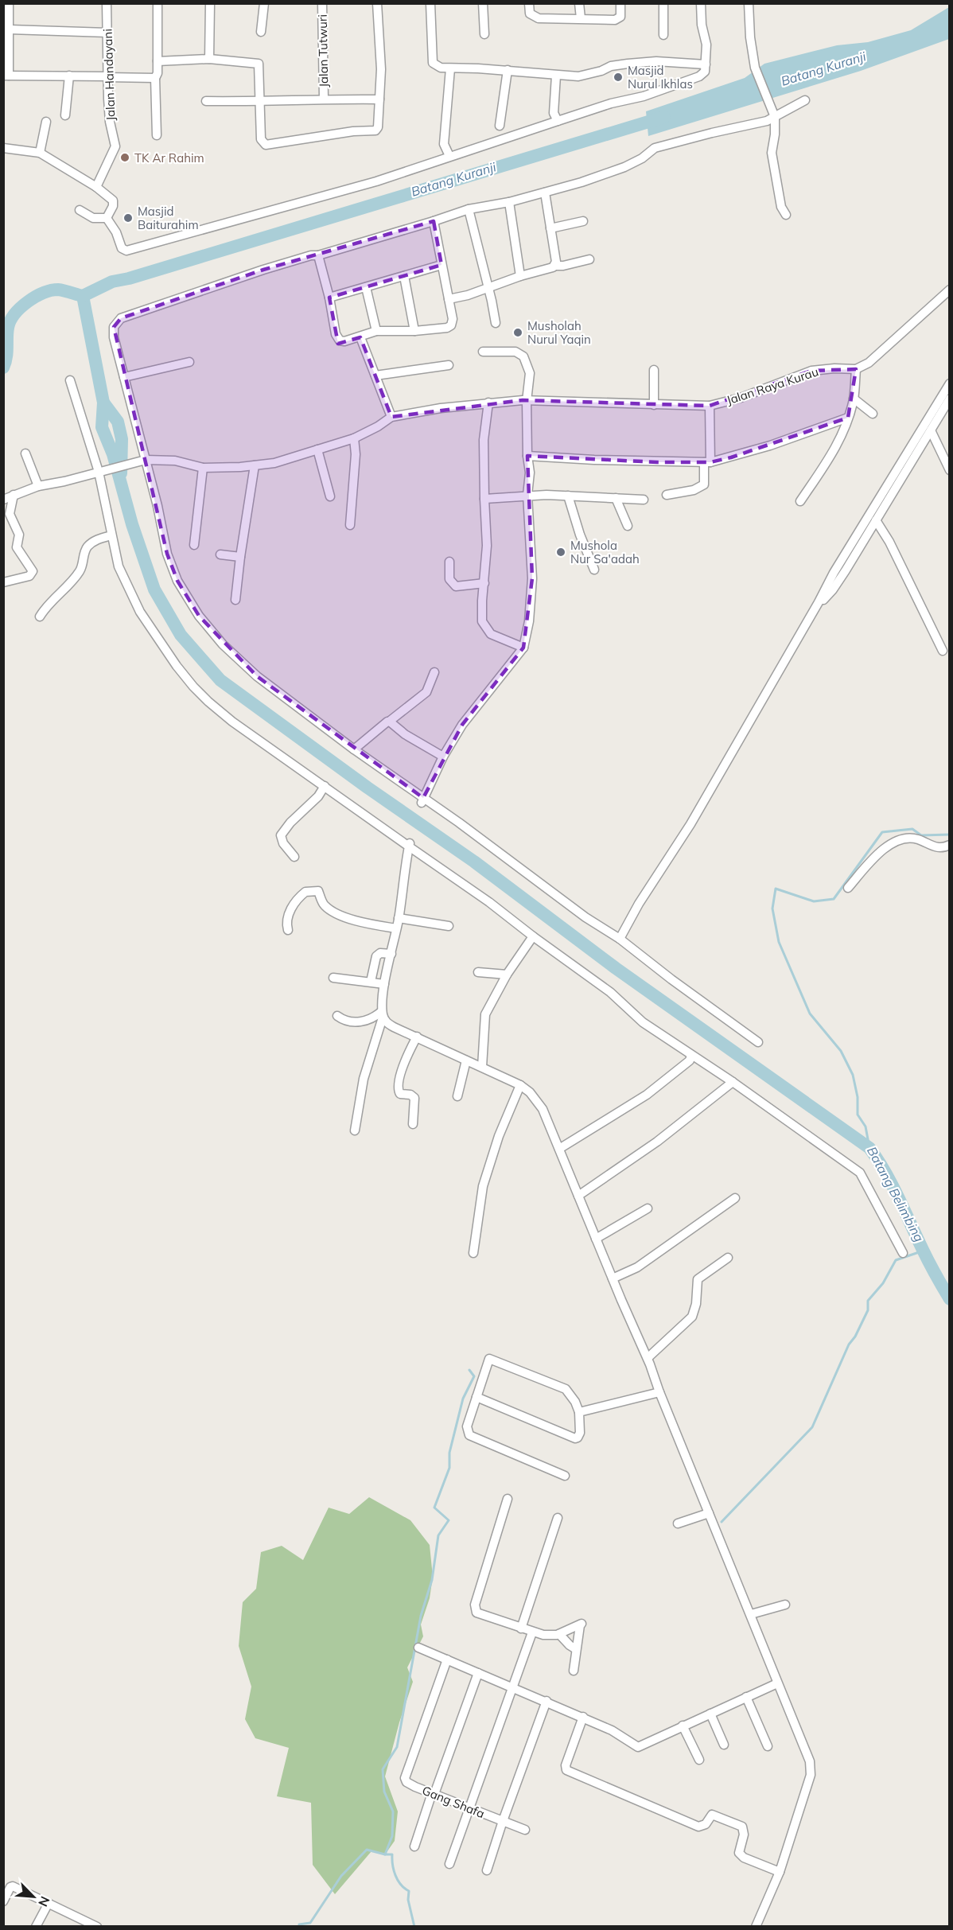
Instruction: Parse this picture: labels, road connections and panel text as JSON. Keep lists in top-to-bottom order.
{
  "streets": {
    "street": [
      "Jalan Tutwuri",
      "Jalan Handayani",
      "Jalan Raya Kurau",
      "Gang Shafa"
    ]
  },
  "water": ["Batang Kuranji", "Batang Belimbing"],
  "places": [
    "Masjid Nurul Ikhlas",
    "TK Ar Rahim",
    "Masjid Baiturahim",
    "Musholah Nurul Yaqin",
    "Mushola Nur Sa'adah"
  ],
  "north": "bottom right"
}
